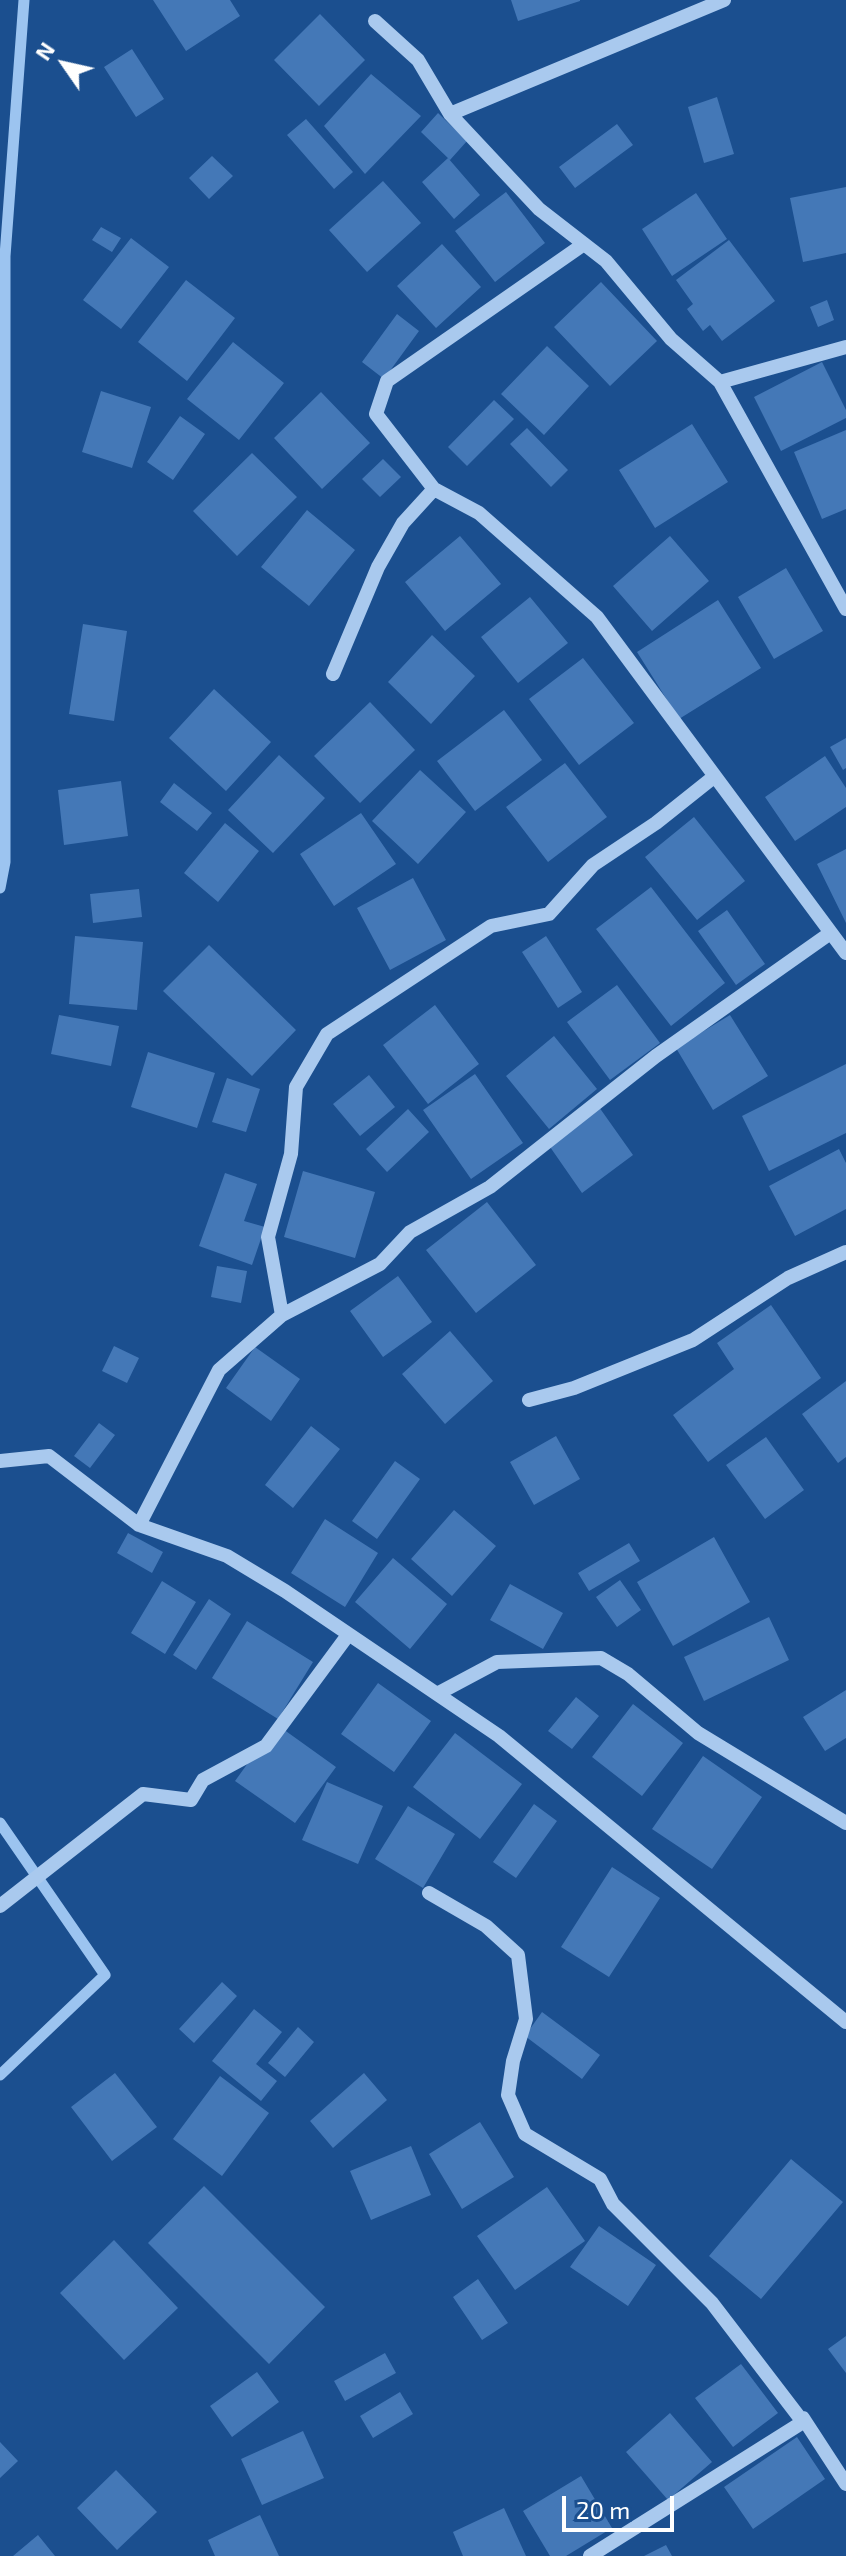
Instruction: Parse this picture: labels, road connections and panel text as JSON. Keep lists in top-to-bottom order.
{
  "scale_bar": "20 m",
  "north": "top left"
}
